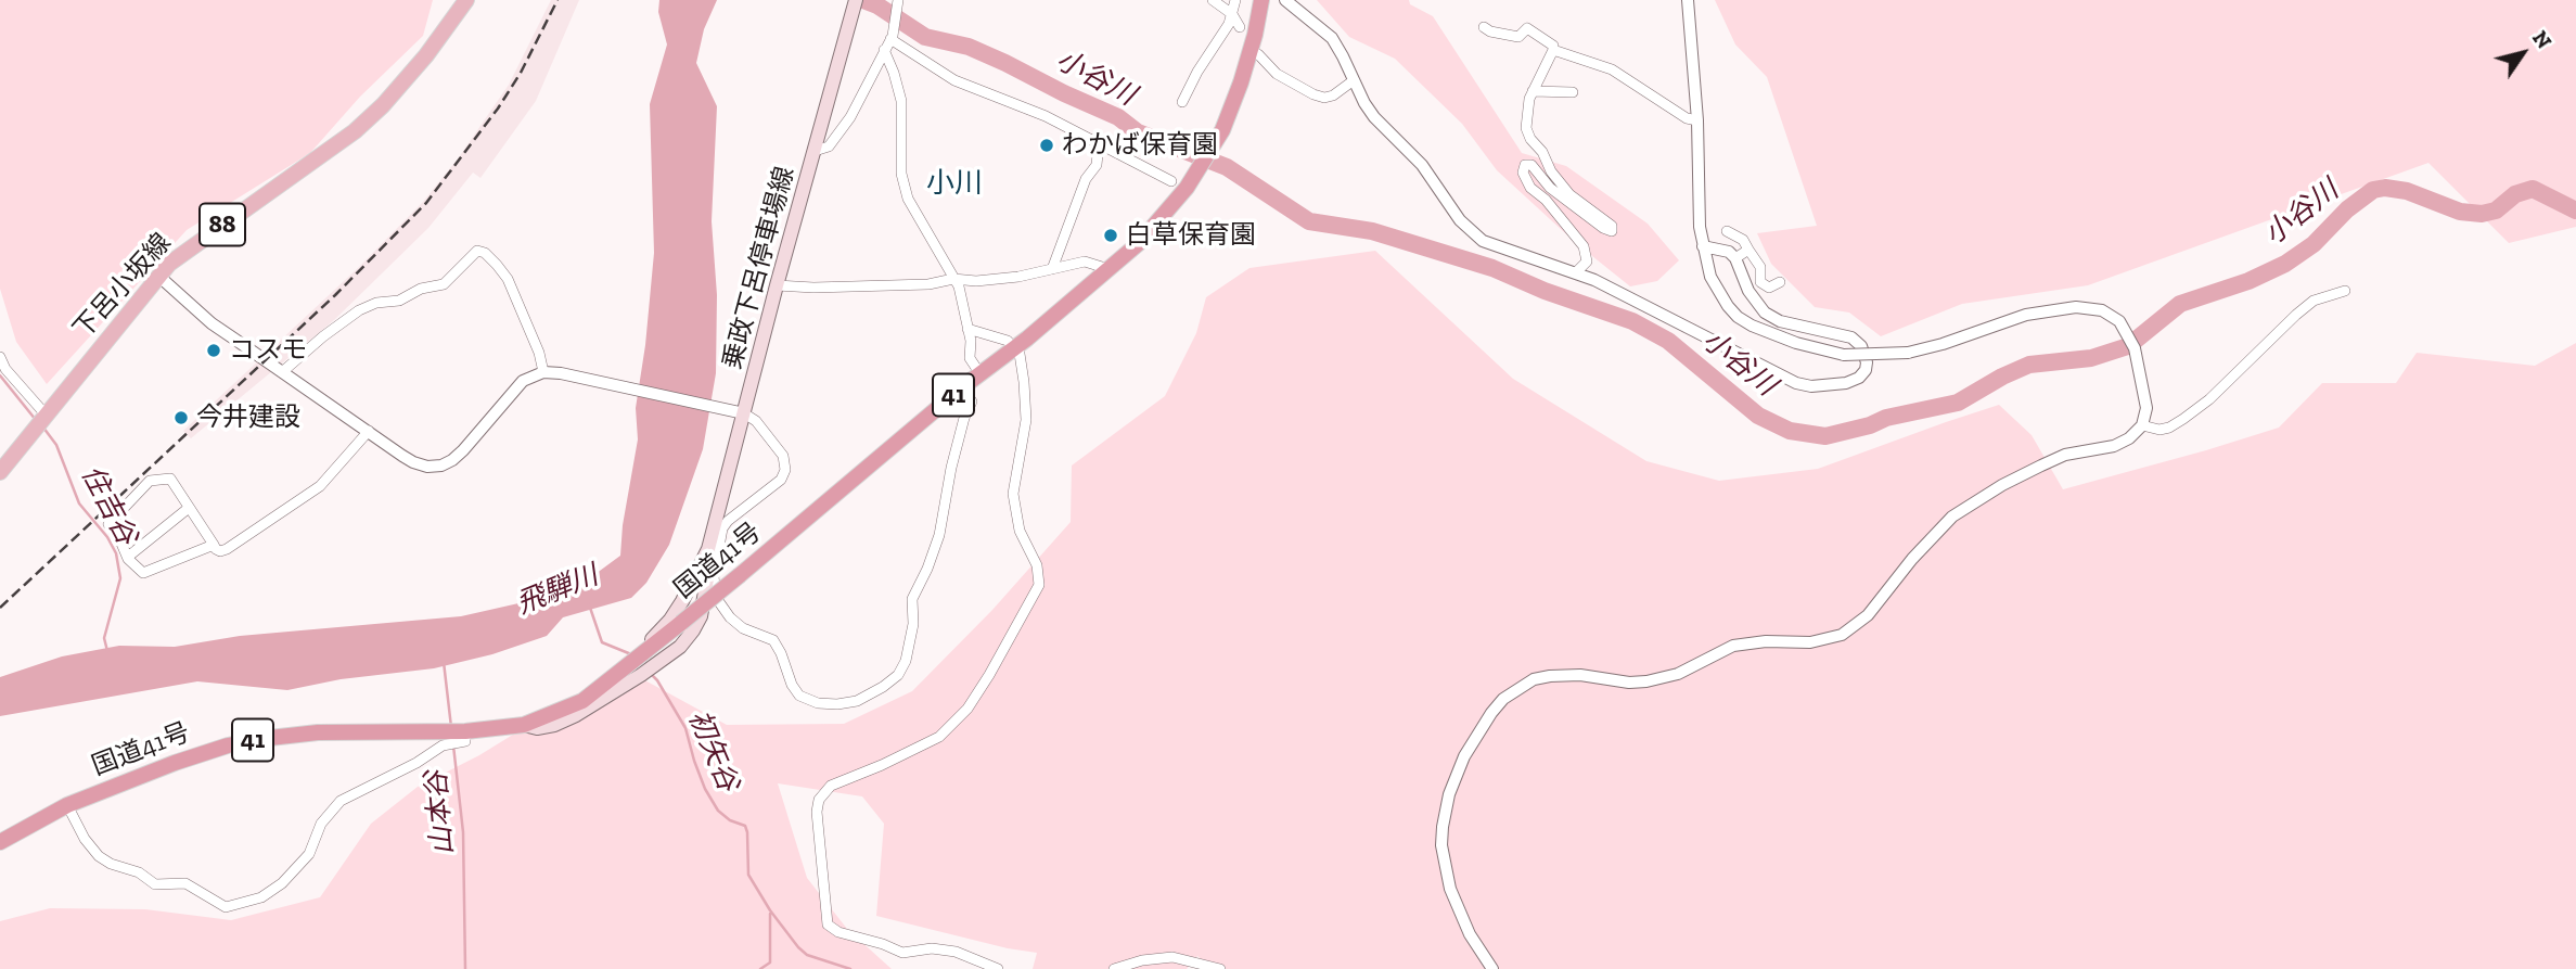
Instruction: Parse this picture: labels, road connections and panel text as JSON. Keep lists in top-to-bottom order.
{
  "streets": {
    "highway": ["41", "国道41号"],
    "main road": ["88", "乗政下呂停車場線", "下呂小坂線"]
  },
  "districts": ["小川"],
  "water": [
    "小谷川",
    "住吉谷",
    "飛騨川",
    "初矢谷",
    "山本谷"
  ],
  "places": [
    "わかば保育園",
    "白草保育園",
    "コスモ",
    "今井建設"
  ],
  "north": "top right"
}
